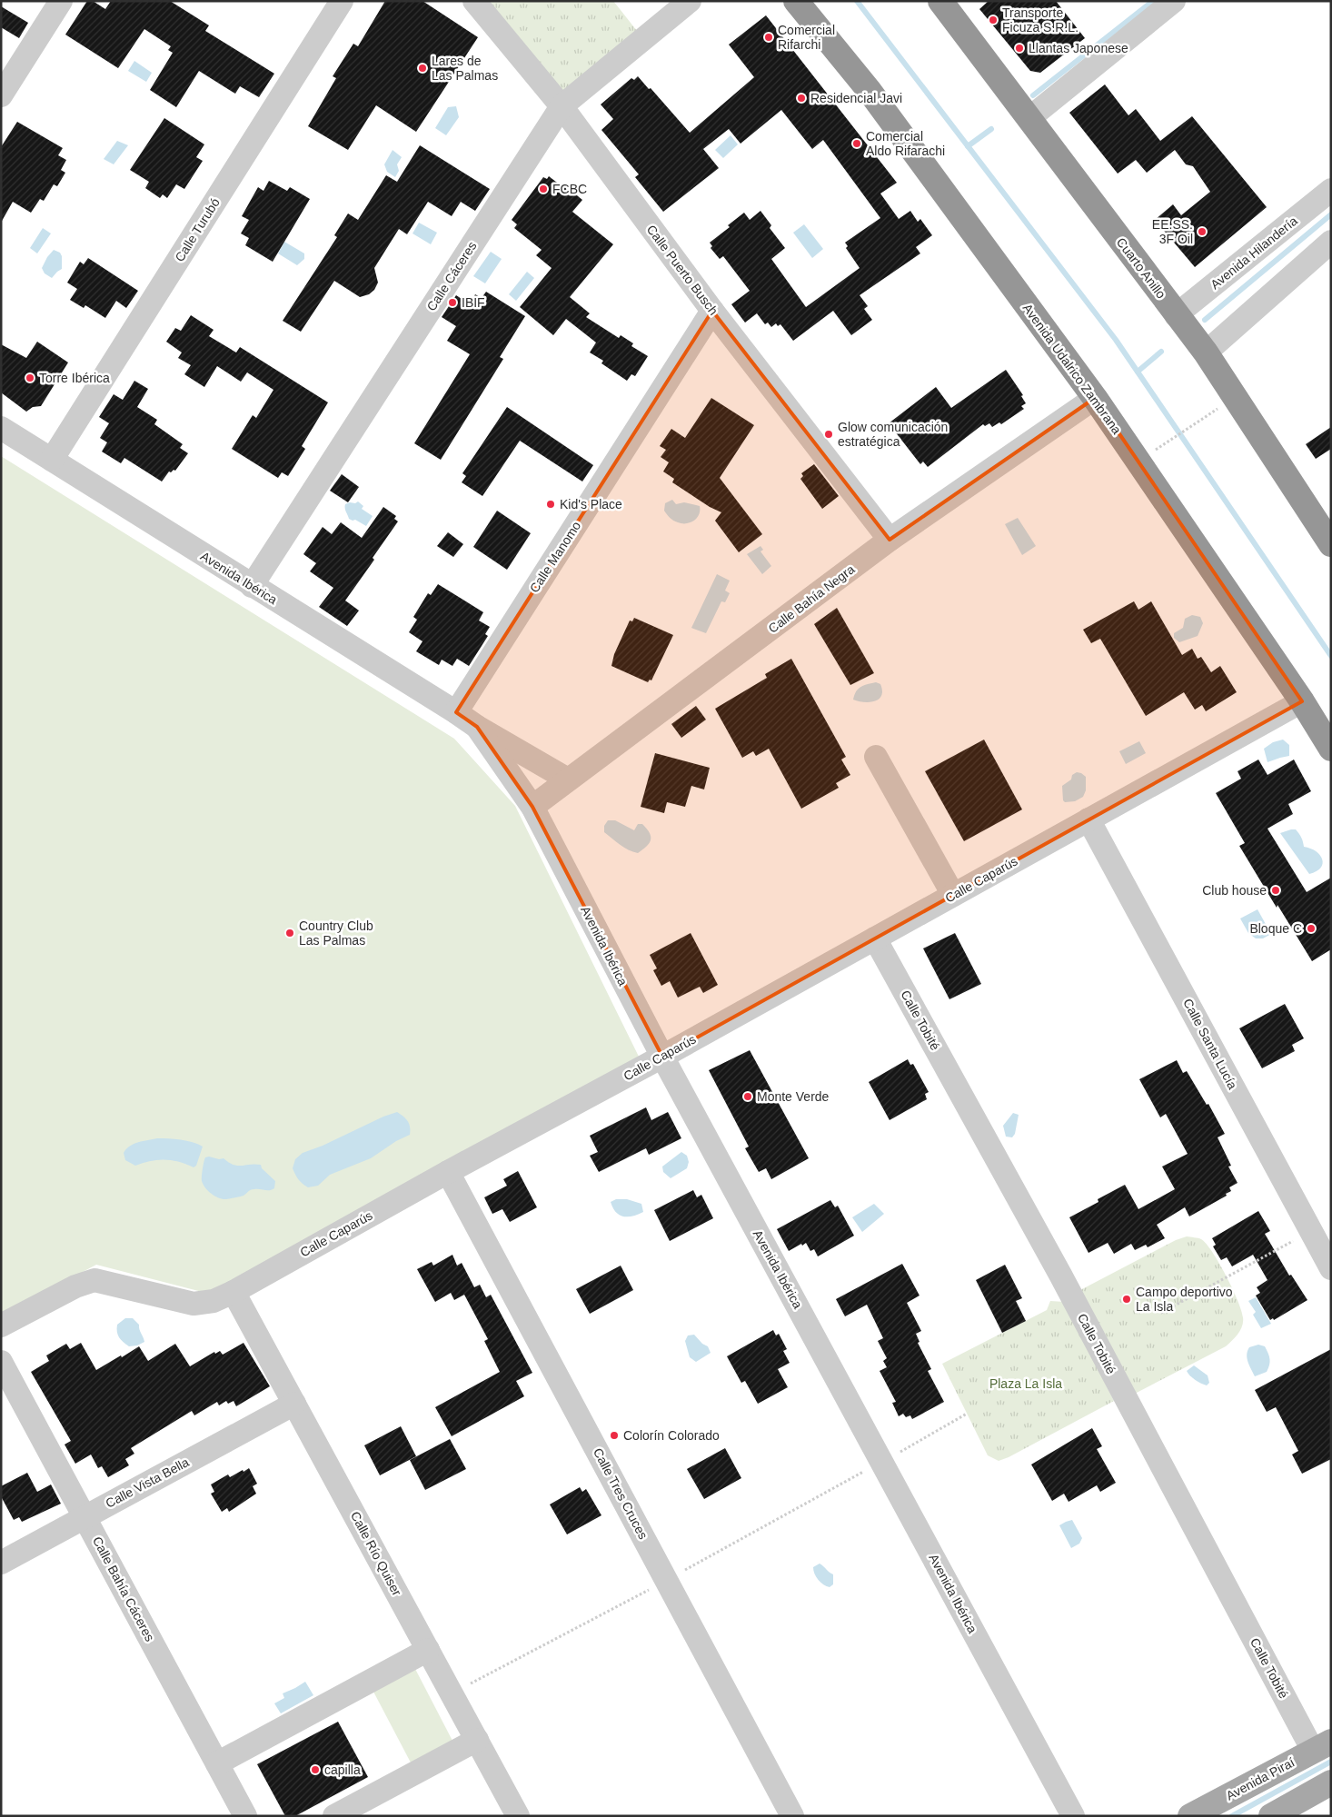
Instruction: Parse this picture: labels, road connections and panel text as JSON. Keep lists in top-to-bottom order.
{
  "streets": {
    "highway": ["Cuarto Anillo", "Avenida Udalrico Zambrana"],
    "main road": ["Avenida Piraí"],
    "street": [
      "Calle Turubó",
      "Avenida Hilandería",
      "Calle Puerto Busch",
      "Calle Cáceres",
      "Calle Manomo",
      "Avenida Ibérica",
      "Calle Bahía Negra",
      "Calle Caparús",
      "Calle Tobité",
      "Calle Santa Lucía",
      "Calle Vista Bella",
      "Calle Tres Cruces",
      "Calle Río Quiser",
      "Calle Bahía Cáceres"
    ]
  },
  "crossings": [
    ["Calle Turubó", "Avenida Ibérica"],
    ["Avenida Hilandería", "Cuarto Anillo"],
    ["Calle Puerto Busch", "Calle Cáceres"],
    ["Calle Puerto Busch", "Calle Manomo"],
    ["Calle Puerto Busch", "Calle Bahía Negra"],
    ["Calle Cáceres", "Avenida Ibérica"],
    ["Avenida Udalrico Zambrana", "Calle Bahía Negra"],
    ["Avenida Udalrico Zambrana", "Calle Caparús"],
    ["Calle Manomo", "Avenida Ibérica"],
    ["Avenida Ibérica", "Calle Bahía Negra"],
    ["Avenida Ibérica", "Calle Caparús"],
    ["Calle Caparús", "Calle Tobité"],
    ["Calle Caparús", "Calle Santa Lucía"],
    ["Calle Caparús", "Calle Tres Cruces"],
    ["Calle Caparús", "Calle Río Quiser"],
    ["Calle Tobité", "Avenida Piraí"],
    ["Calle Vista Bella", "Calle Río Quiser"],
    ["Calle Vista Bella", "Calle Bahía Cáceres"]
  ],
  "parks": ["Plaza La Isla"],
  "places": [
    "Transporte Ficuza S.R.L.",
    "Comercial Rifarchi",
    "Llantas Japonese",
    "Lares de Las Palmas",
    "Residencial Javi",
    "Comercial Aldo Rifarachi",
    "FCBC",
    "EE.SS. 3F Oil",
    "IBIF",
    "Torre Ibérica",
    "Glow comunicación estratégica",
    "Kid's Place",
    "Club house",
    "Bloque C",
    "Country Club Las Palmas",
    "Monte Verde",
    "Campo deportivo La Isla",
    "Colorín Colorado",
    "capilla"
  ]
}
